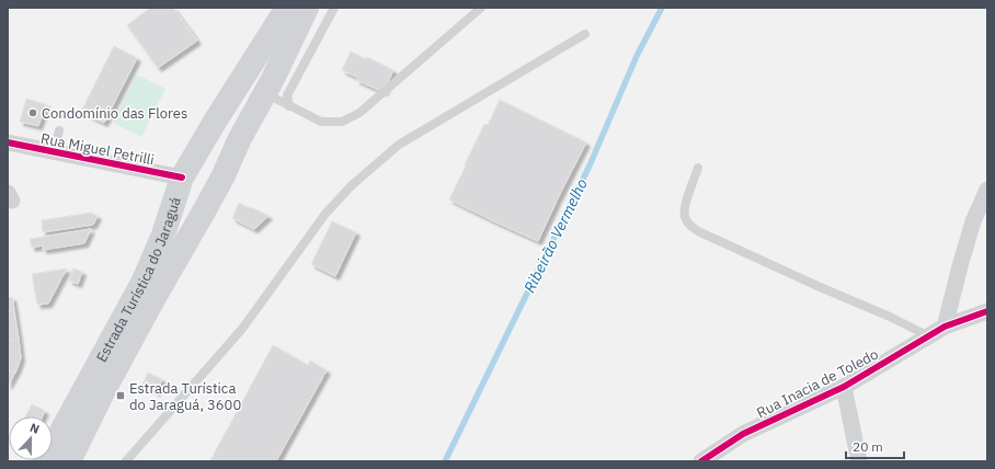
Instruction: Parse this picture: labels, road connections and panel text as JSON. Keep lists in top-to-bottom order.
{
  "streets": {
    "main road": ["Estrada Turística do Jaraguá"],
    "street": ["Rua Miguel Petrilli", "Rua Inacia de Toledo"]
  },
  "crossings": [
    ["Rua Miguel Petrilli", "Estrada Turística do Jaraguá"]
  ],
  "water": ["Ribeirão Vermelho"],
  "places": {
    "other": ["Condomínio das Flores"],
    "transit": ["Estrada Turística do Jaraguá, 3600"]
  },
  "scale_bar": "20 m",
  "north": "top"
}
